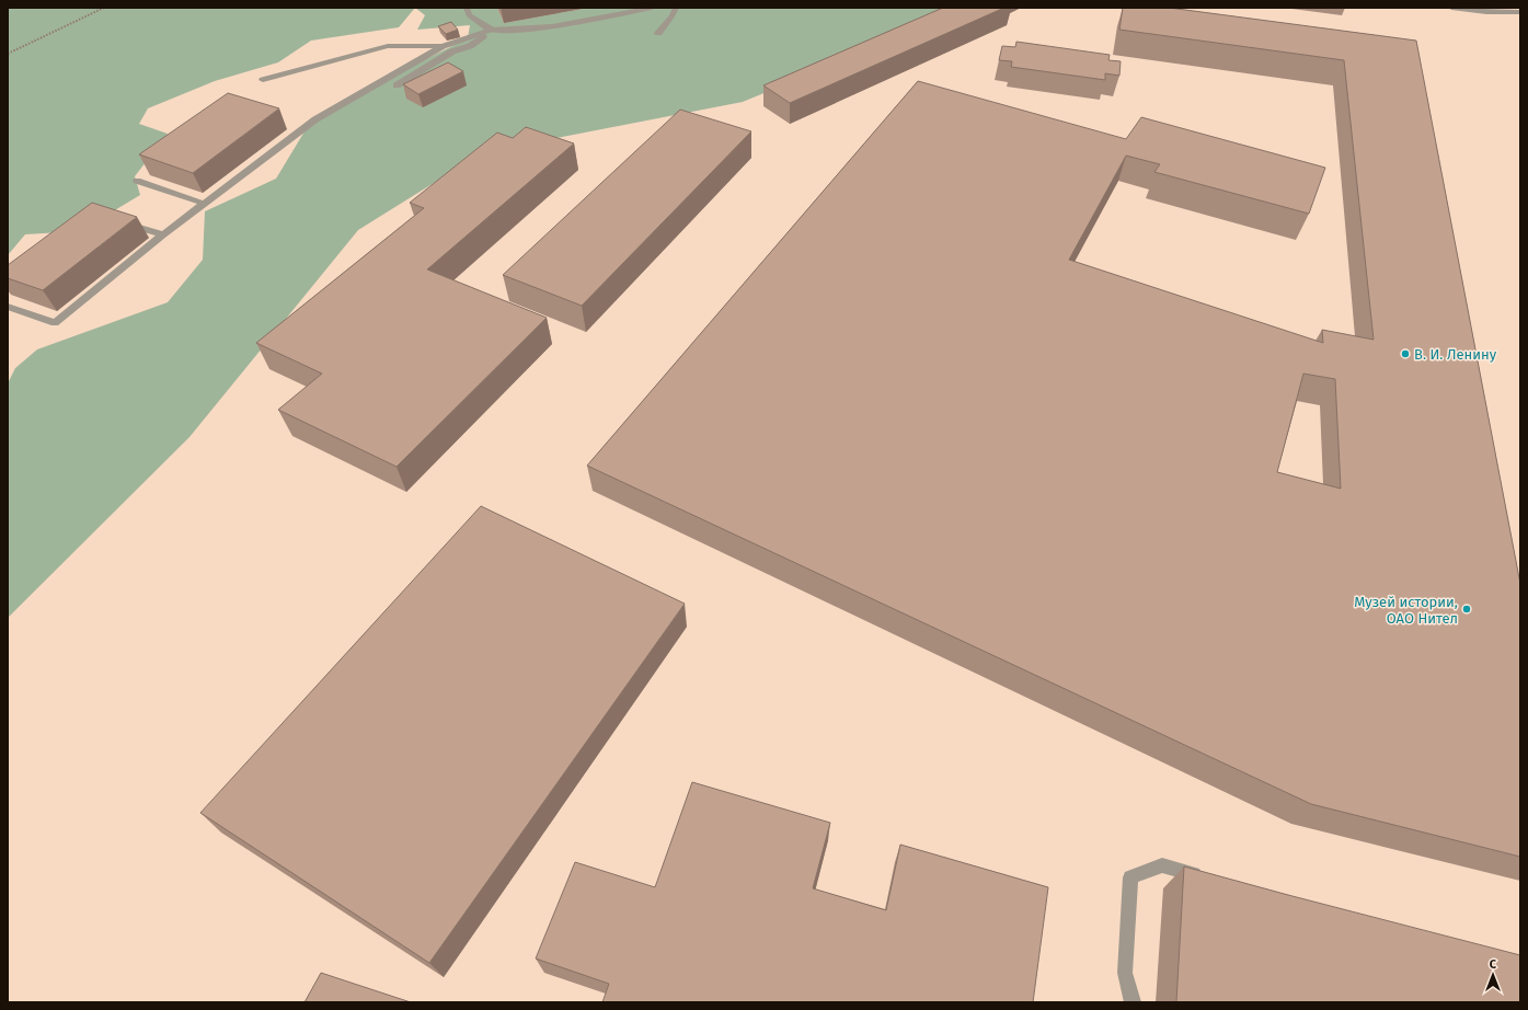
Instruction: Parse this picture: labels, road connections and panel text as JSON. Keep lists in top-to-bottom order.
{
  "places": ["В. И. Ленину", "Музей истории, ОАО Нител"],
  "north": "top"
}
